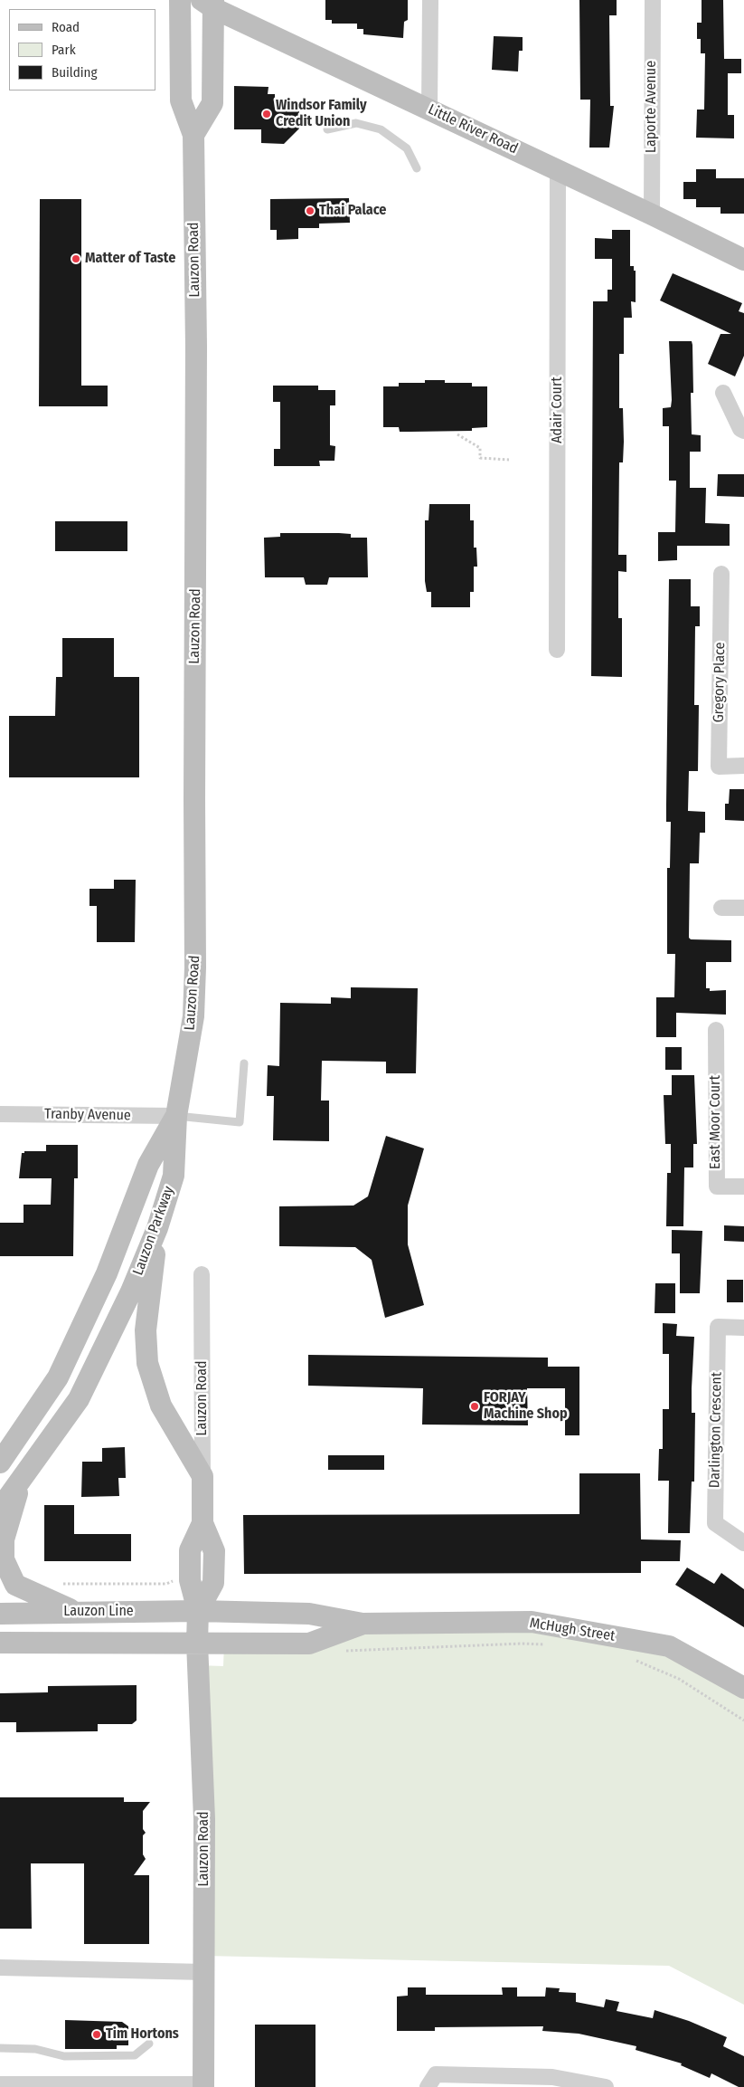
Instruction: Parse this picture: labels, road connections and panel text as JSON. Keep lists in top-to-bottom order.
{
  "streets": {
    "main road": [
      "Little River Road",
      "Lauzon Road",
      "Lauzon Parkway",
      "Lauzon Line",
      "McHugh Street"
    ],
    "street": [
      "Laporte Avenue",
      "Adair Court",
      "Gregory Place",
      "Tranby Avenue",
      "East Moor Court",
      "Darlington Crescent"
    ]
  },
  "crossings": [
    ["Laporte Avenue", "Little River Road"],
    ["Little River Road", "Adair Court"],
    ["Lauzon Road", "Tranby Avenue"],
    ["Lauzon Road", "Lauzon Parkway"],
    ["Lauzon Road", "Lauzon Line"],
    ["Lauzon Road", "McHugh Street"],
    ["Tranby Avenue", "Lauzon Parkway"],
    ["Lauzon Line", "McHugh Street"]
  ],
  "places": [
    "Windsor Family Credit Union",
    "Thai Palace",
    "Matter of Taste",
    "FORJAY Machine Shop",
    "Tim Hortons"
  ],
  "legend": ["Road", "Park", "Building"]
}
